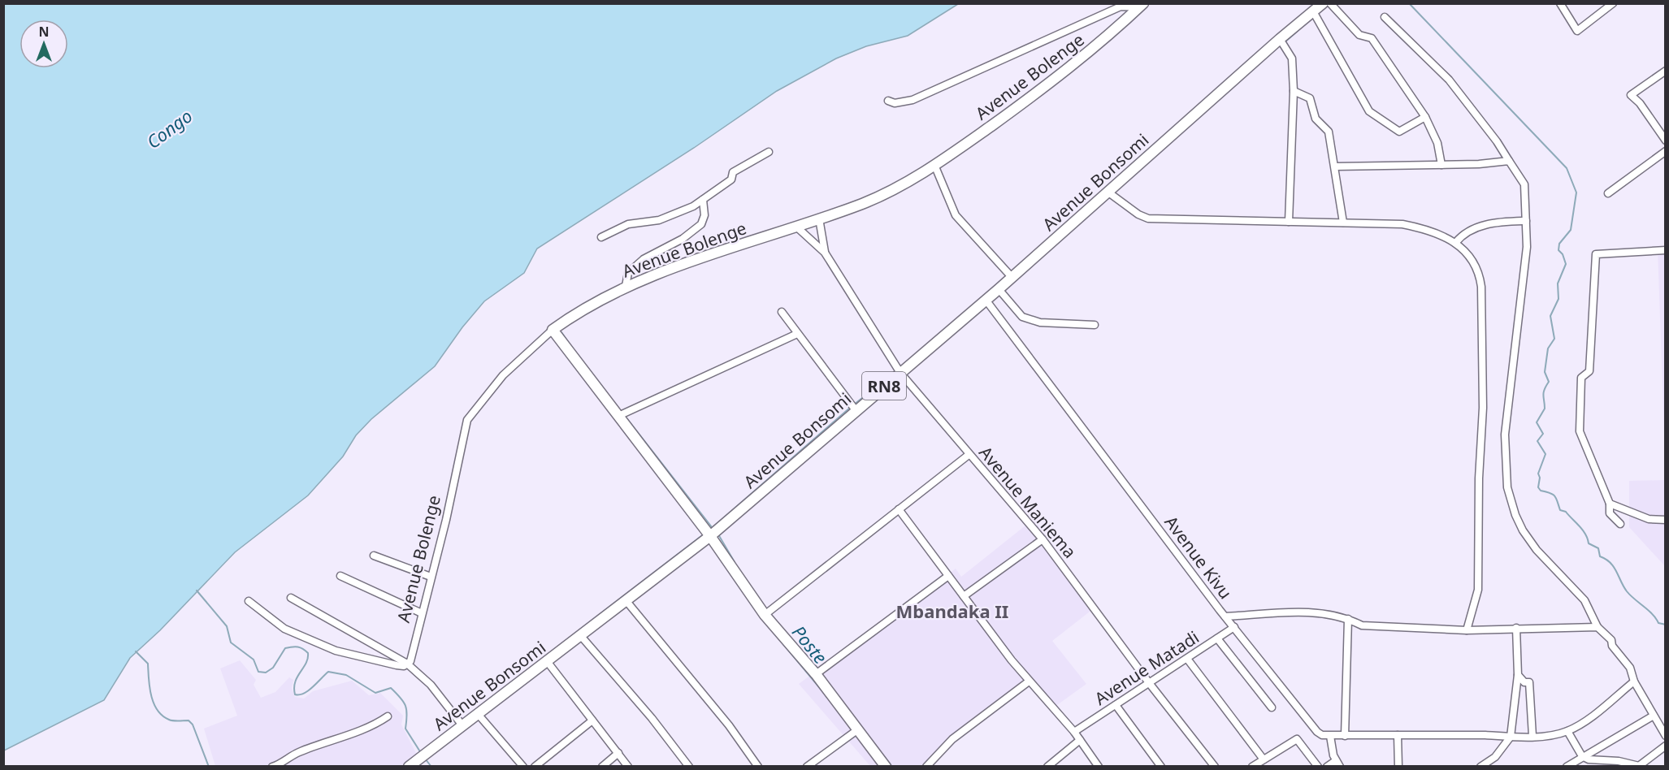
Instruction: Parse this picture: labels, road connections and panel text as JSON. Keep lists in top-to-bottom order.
{
  "streets": {
    "street": [
      "Avenue Bolenge",
      "Avenue Bonsomi",
      "RN8",
      "Avenue Maniema",
      "Avenue Kivu",
      "Avenue Matadi"
    ]
  },
  "crossings": [
    ["Avenue Bonsomi", "Avenue Maniema"],
    ["Avenue Bonsomi", "Avenue Kivu"],
    ["Avenue Maniema", "Avenue Matadi"]
  ],
  "districts": ["Mbandaka II"],
  "water": ["Congo", "Poste"],
  "north": "top"
}
